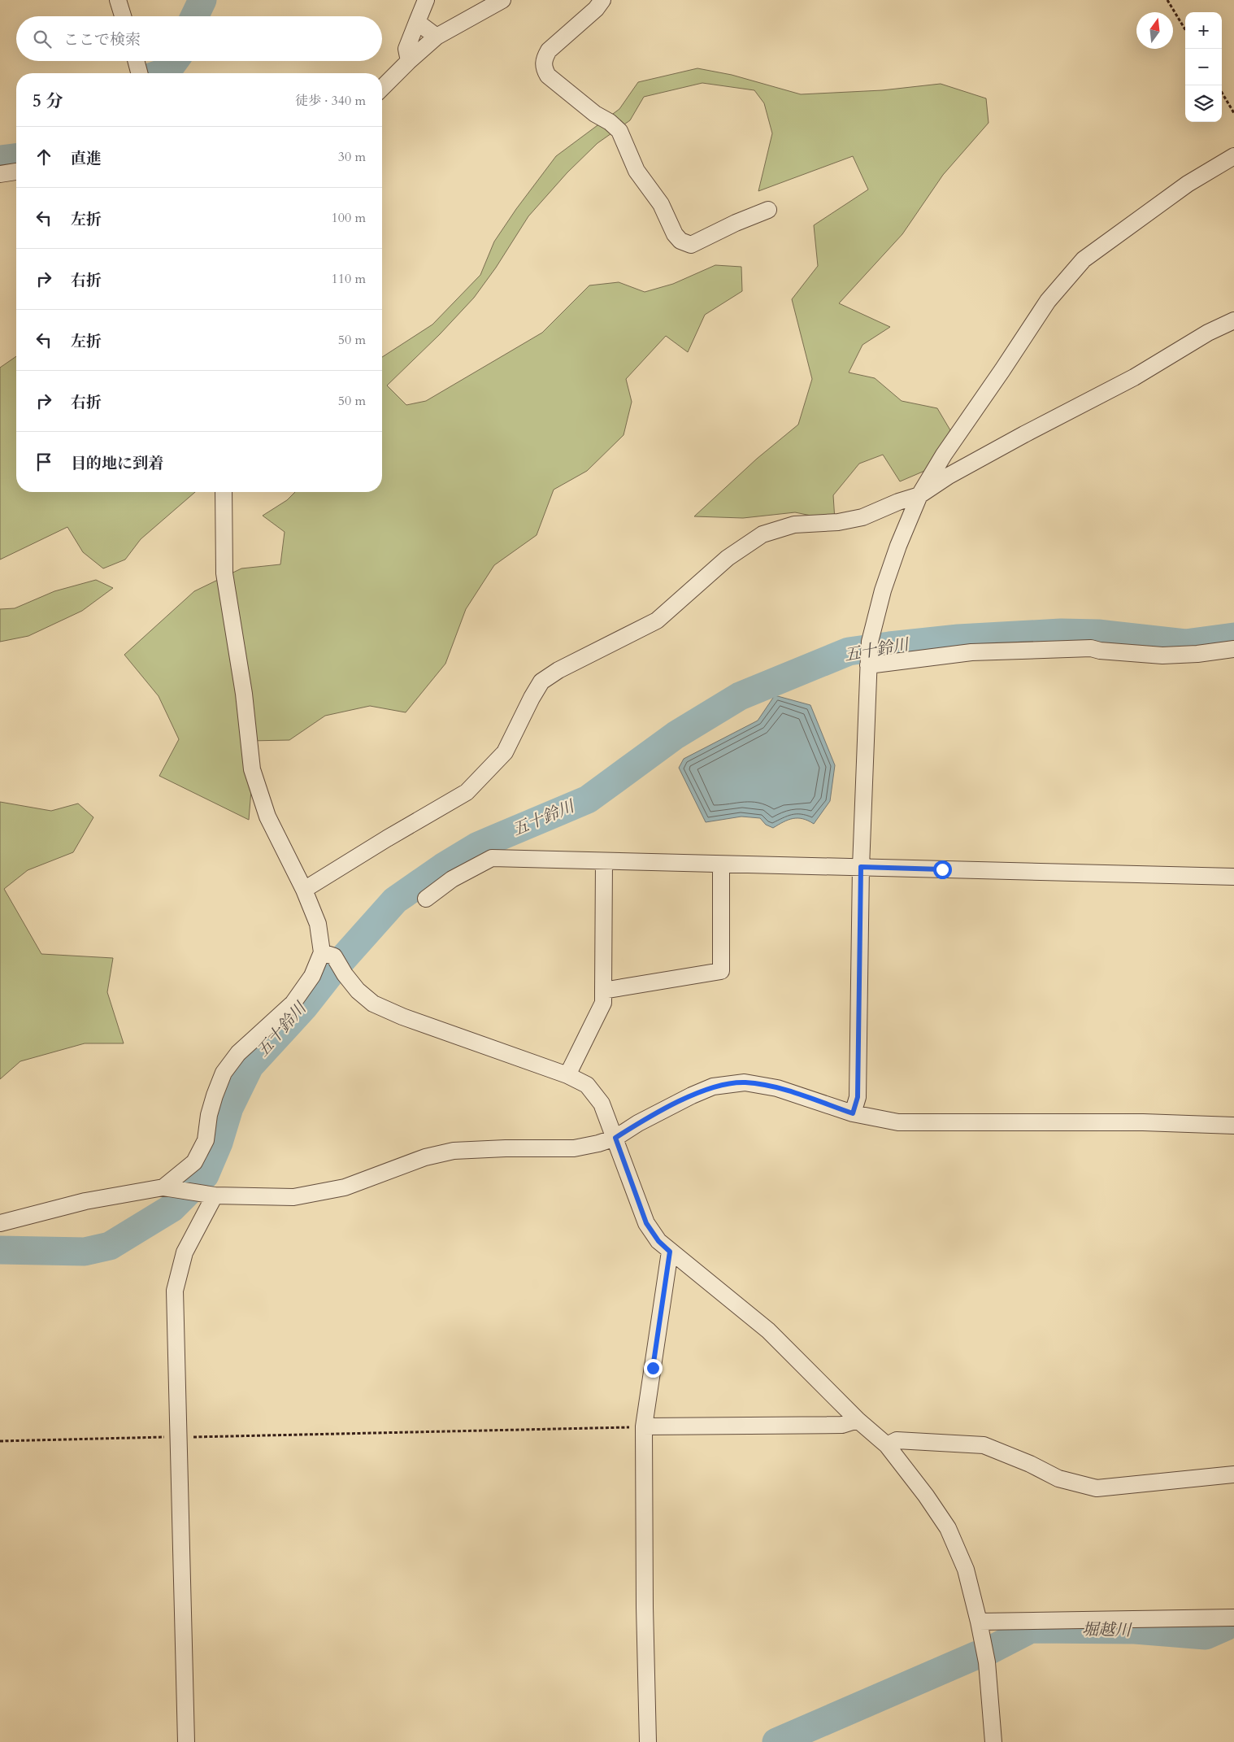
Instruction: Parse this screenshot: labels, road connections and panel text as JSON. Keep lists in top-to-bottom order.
{
  "water": ["五十鈴川", "堀越川"],
  "north": "top",
  "page": {
    "map_buttons": ["+", "−"],
    "search": "ここで検索",
    "heading": ["5 分", "徒歩 · 340 m"],
    "list": [
      ["直進", "30 m"],
      ["左折", "100 m"],
      ["右折", "110 m"],
      ["左折", "50 m"],
      ["右折", "50 m"],
      "目的地に到着"
    ]
  }
}
